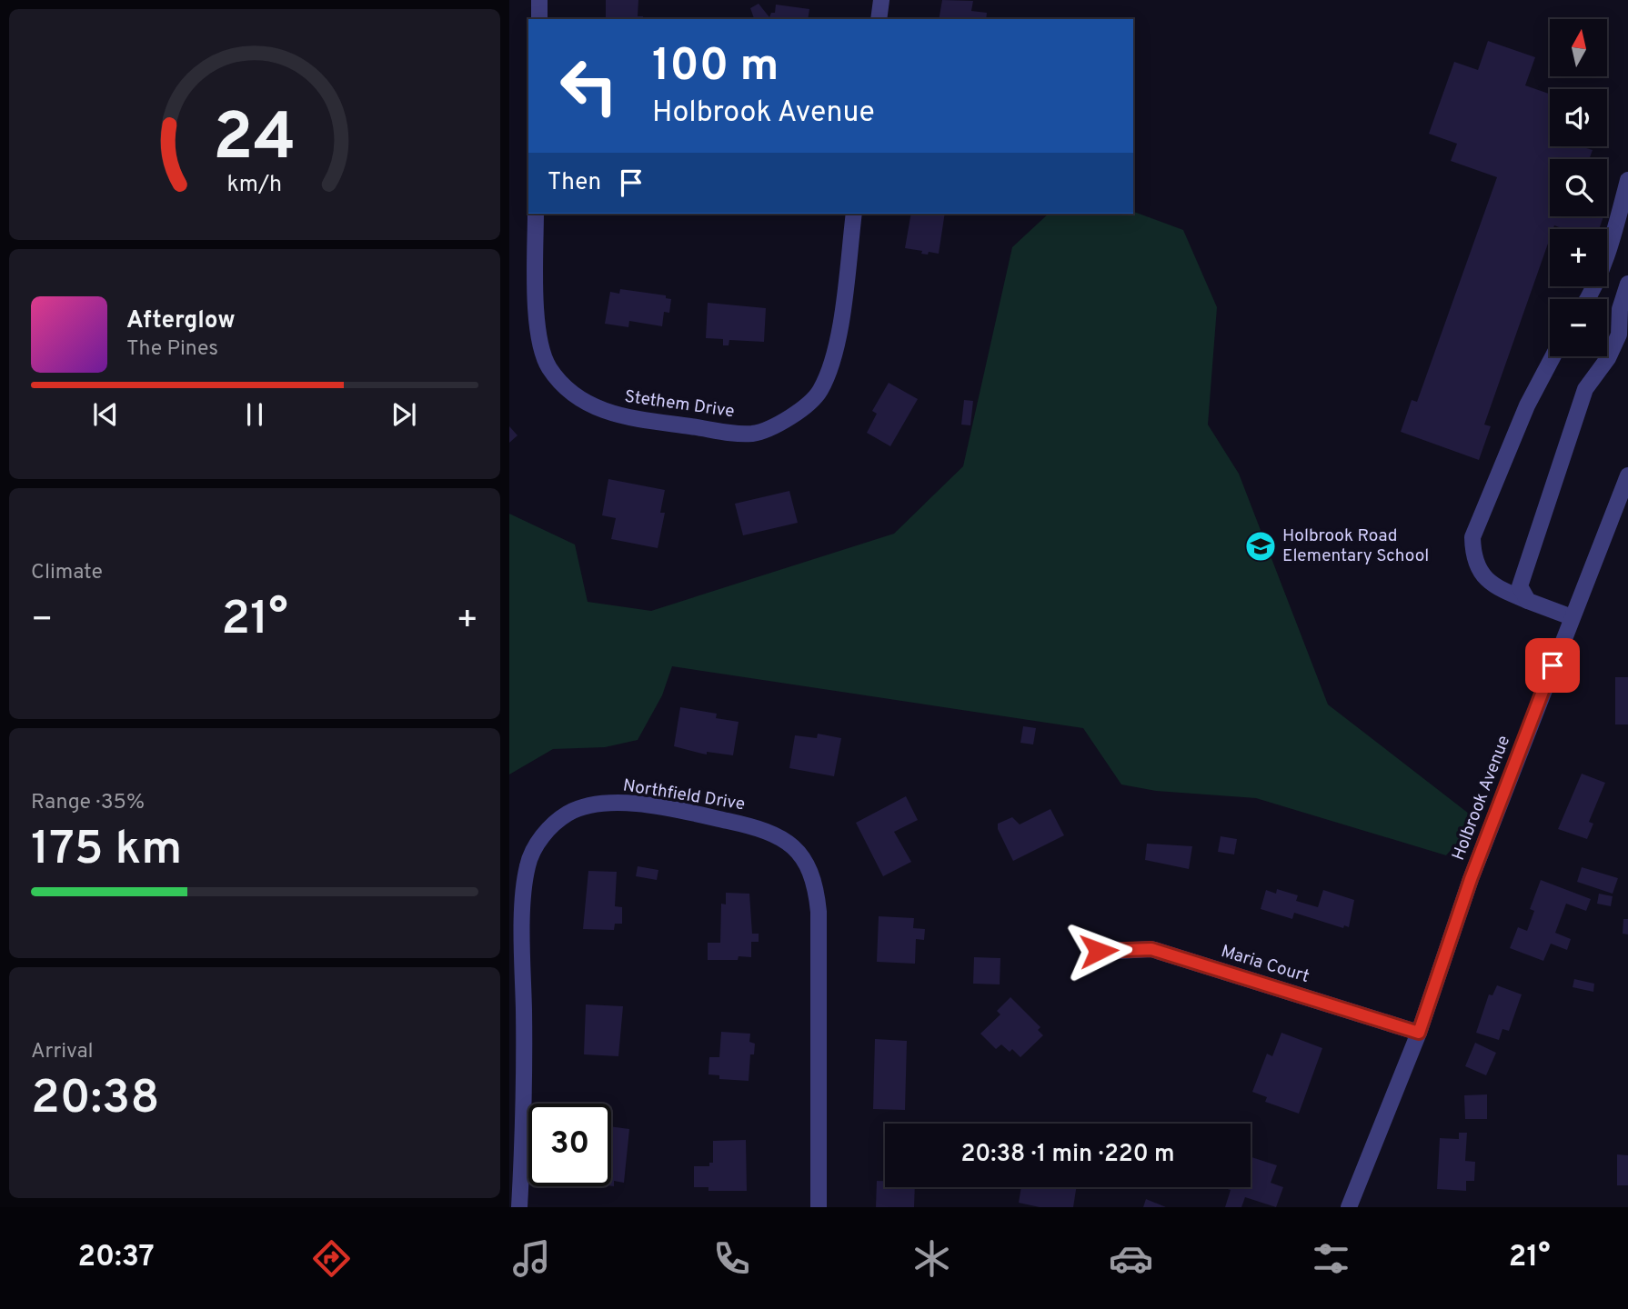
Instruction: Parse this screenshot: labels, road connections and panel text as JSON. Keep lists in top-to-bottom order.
{
  "streets": {
    "street": [
      "Stethem Drive",
      "Northfield Drive",
      "Holbrook Avenue",
      "Maria Court"
    ]
  },
  "crossings": [
    ["Holbrook Avenue", "Maria Court"]
  ],
  "places": {
    "school or university": ["Holbrook Road Elementary School"]
  },
  "north": "top",
  "page": {
    "map_buttons": ["+", "−"],
    "turn": ["100 m", "Holbrook Avenue"],
    "then": "Then",
    "song": ["Afterglow", "The Pines"],
    "tile": [
      "Climate",
      ["Range · 35%", "175 km"],
      ["Arrival", "20:38"]
    ],
    "heat": ["−", "21°", "+"],
    "limit": "30",
    "trip": "20:38 · 1 min · 220 m",
    "tabs": ["20:37", "21°"],
    "gauge": ["24", "km/h"]
  }
}
